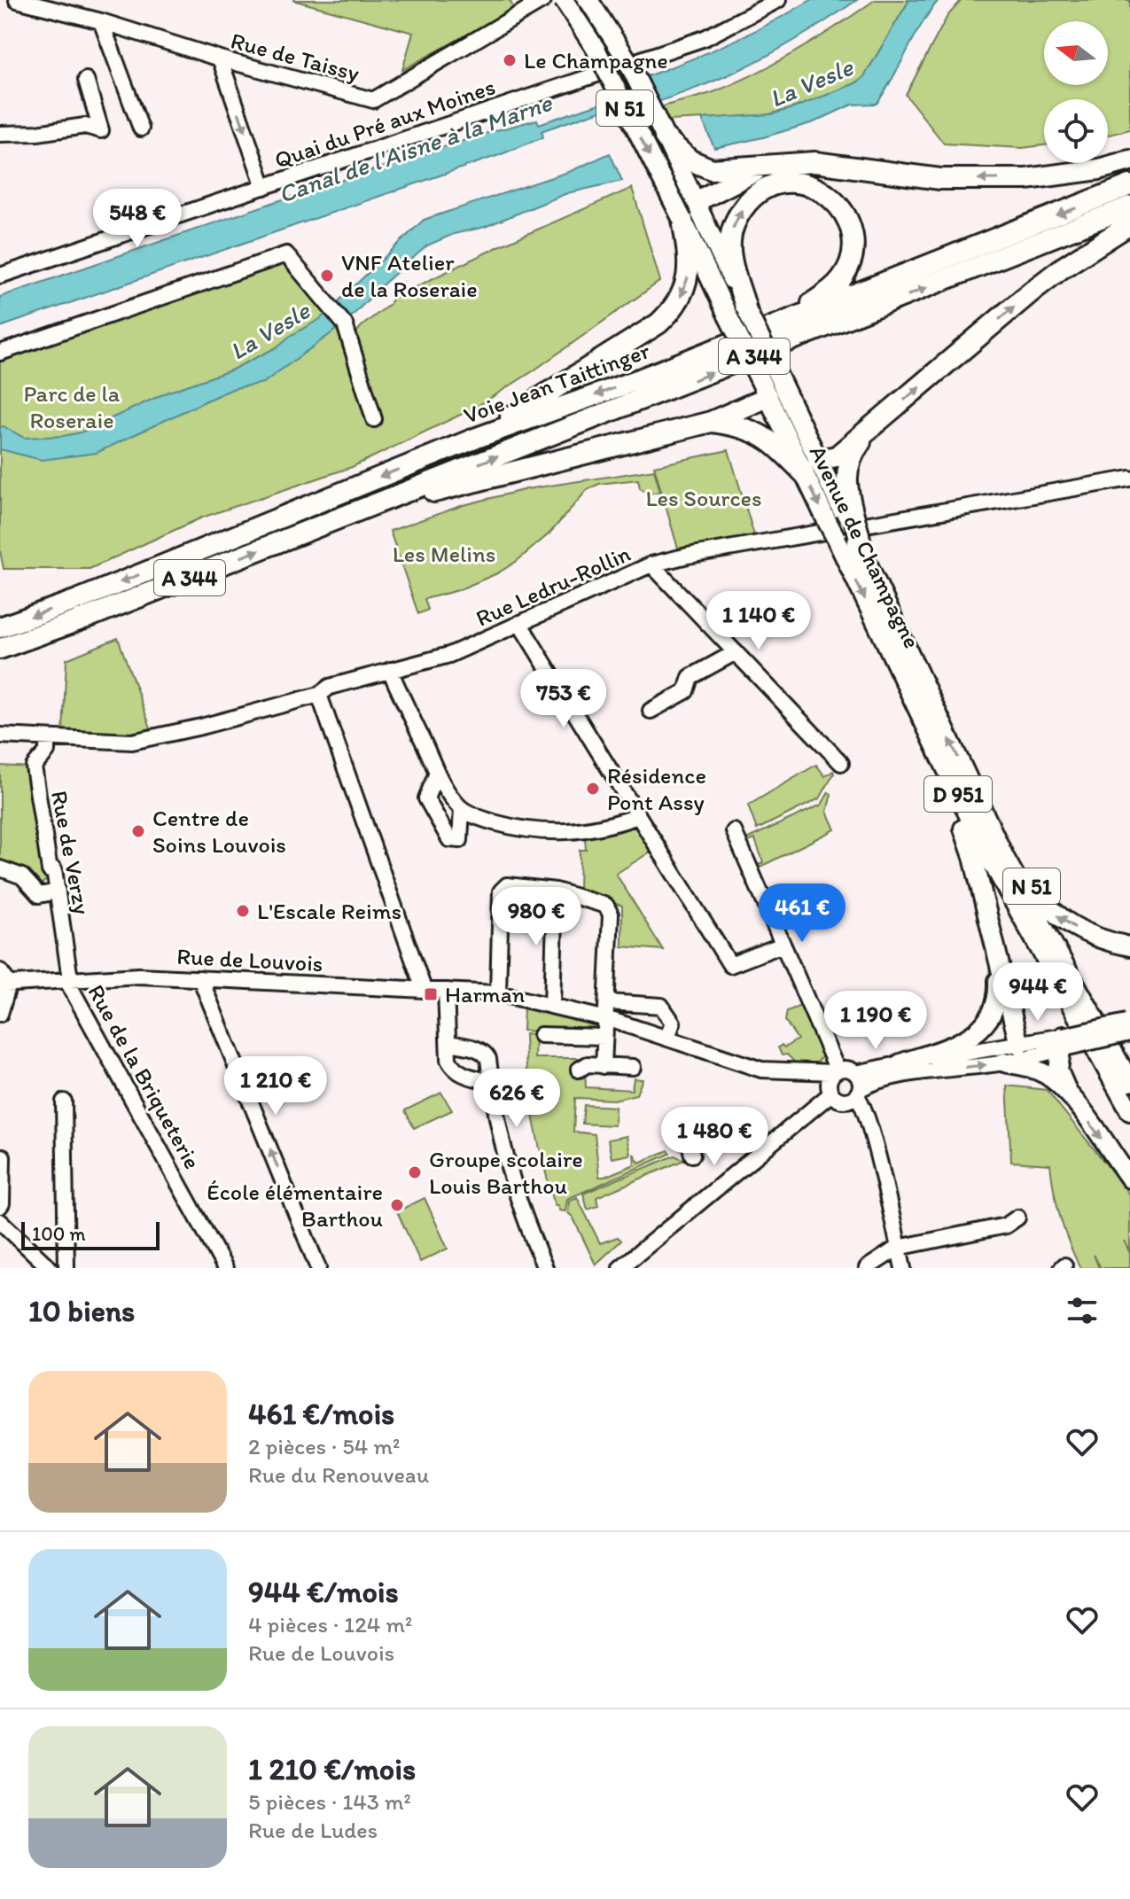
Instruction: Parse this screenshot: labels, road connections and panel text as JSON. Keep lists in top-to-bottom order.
{
  "streets": {
    "highway": ["A 344", "Voie Jean Taittinger"],
    "main road": ["N 51", "Avenue de Champagne", "D 951"],
    "street": [
      "Rue de Taissy",
      "Quai du Pré aux Moines",
      "Rue Ledru-Rollin",
      "Rue de Verzy",
      "Rue de Louvois",
      "Rue de la Briqueterie"
    ]
  },
  "crossings": [
    ["N 51", "Avenue de Champagne"],
    ["Rue Ledru-Rollin", "Rue de Verzy"],
    ["Rue de Verzy", "Rue de Louvois"],
    ["Rue de Verzy", "Rue de la Briqueterie"],
    ["Rue de Louvois", "Rue de la Briqueterie"]
  ],
  "water": ["La Vesle", "Canal de l'Aisne à la Marne"],
  "parks": ["Parc de la Roseraie", "Les Sources", "Les Melins"],
  "places": {
    "other": [
      "Le Champagne",
      "VNF Atelier de la Roseraie",
      "Résidence Pont Assy",
      "Centre de Soins Louvois",
      "L'Escale Reims",
      "Groupe scolaire Louis Barthou",
      "École élémentaire Barthou"
    ],
    "transit": ["Harman"]
  },
  "scale_bar": "100 m",
  "north": "left",
  "page": {
    "price": [
      "548 €",
      "1 140 €",
      "753 €",
      "461 €",
      "980 €",
      "944 €",
      "1 190 €",
      "1 210 €",
      "626 €",
      "1 480 €"
    ],
    "scale": "100 m",
    "heading": "10 biens",
    "list": [
      {
        "name": "461 €/mois",
        "note": "2 pièces · 54 m² · Rue du Renouveau"
      },
      {
        "name": "944 €/mois",
        "note": "4 pièces · 124 m² · Rue de Louvois"
      },
      {
        "name": "1 210 €/mois",
        "note": "5 pièces · 143 m² · Rue de Ludes"
      }
    ]
  }
}
